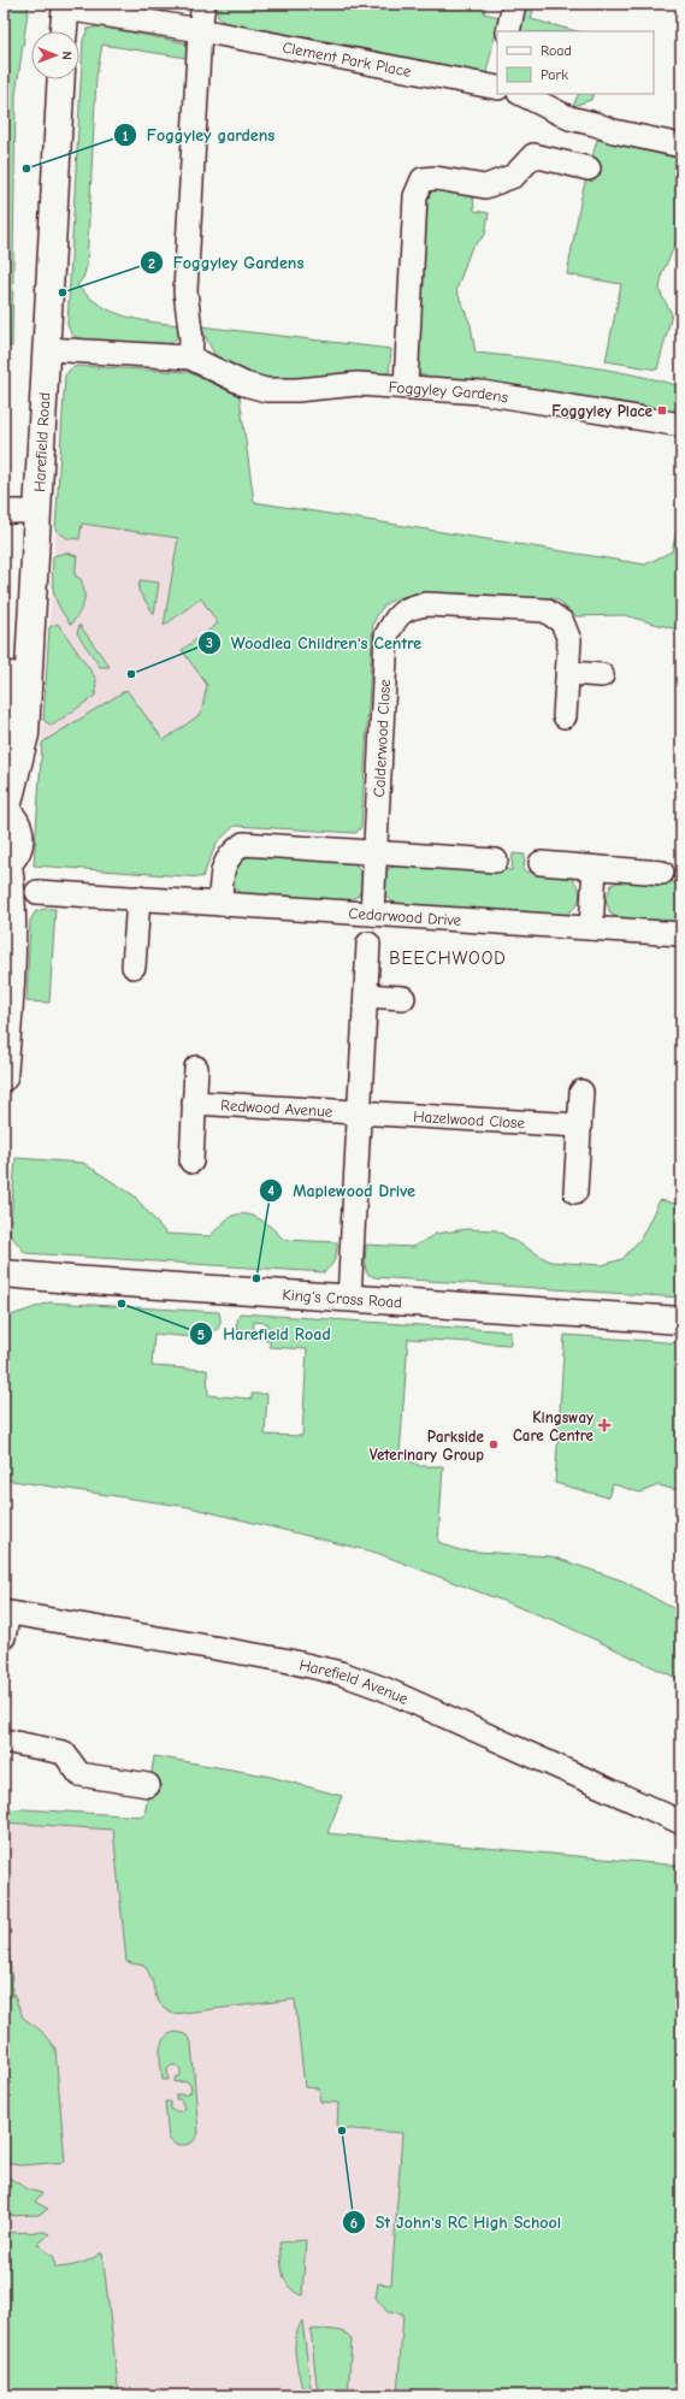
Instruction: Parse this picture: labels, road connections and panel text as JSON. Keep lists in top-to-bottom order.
{
  "streets": {
    "street": [
      "Clement Park Place",
      "Foggyley Gardens",
      "Harefield Road",
      "Calderwood Close",
      "Cedarwood Drive",
      "Redwood Avenue",
      "Hazelwood Close",
      "King's Cross Road",
      "Harefield Avenue"
    ]
  },
  "crossings": [
    ["Foggyley Gardens", "Harefield Road"],
    ["Calderwood Close", "Cedarwood Drive"],
    ["Redwood Avenue", "Hazelwood Close"]
  ],
  "districts": ["BEECHWOOD"],
  "places": {
    "other": [
      "Foggyley gardens",
      "Foggyley Gardens",
      "Woodlea Children's Centre",
      "Maplewood Drive",
      "Harefield Road",
      "Parkside Veterinary Group",
      "St John's RC High School"
    ],
    "transit": ["Foggyley Place"],
    "health": ["Kingsway Care Centre"]
  },
  "legend": ["Road", "Park"],
  "north": "right"
}
